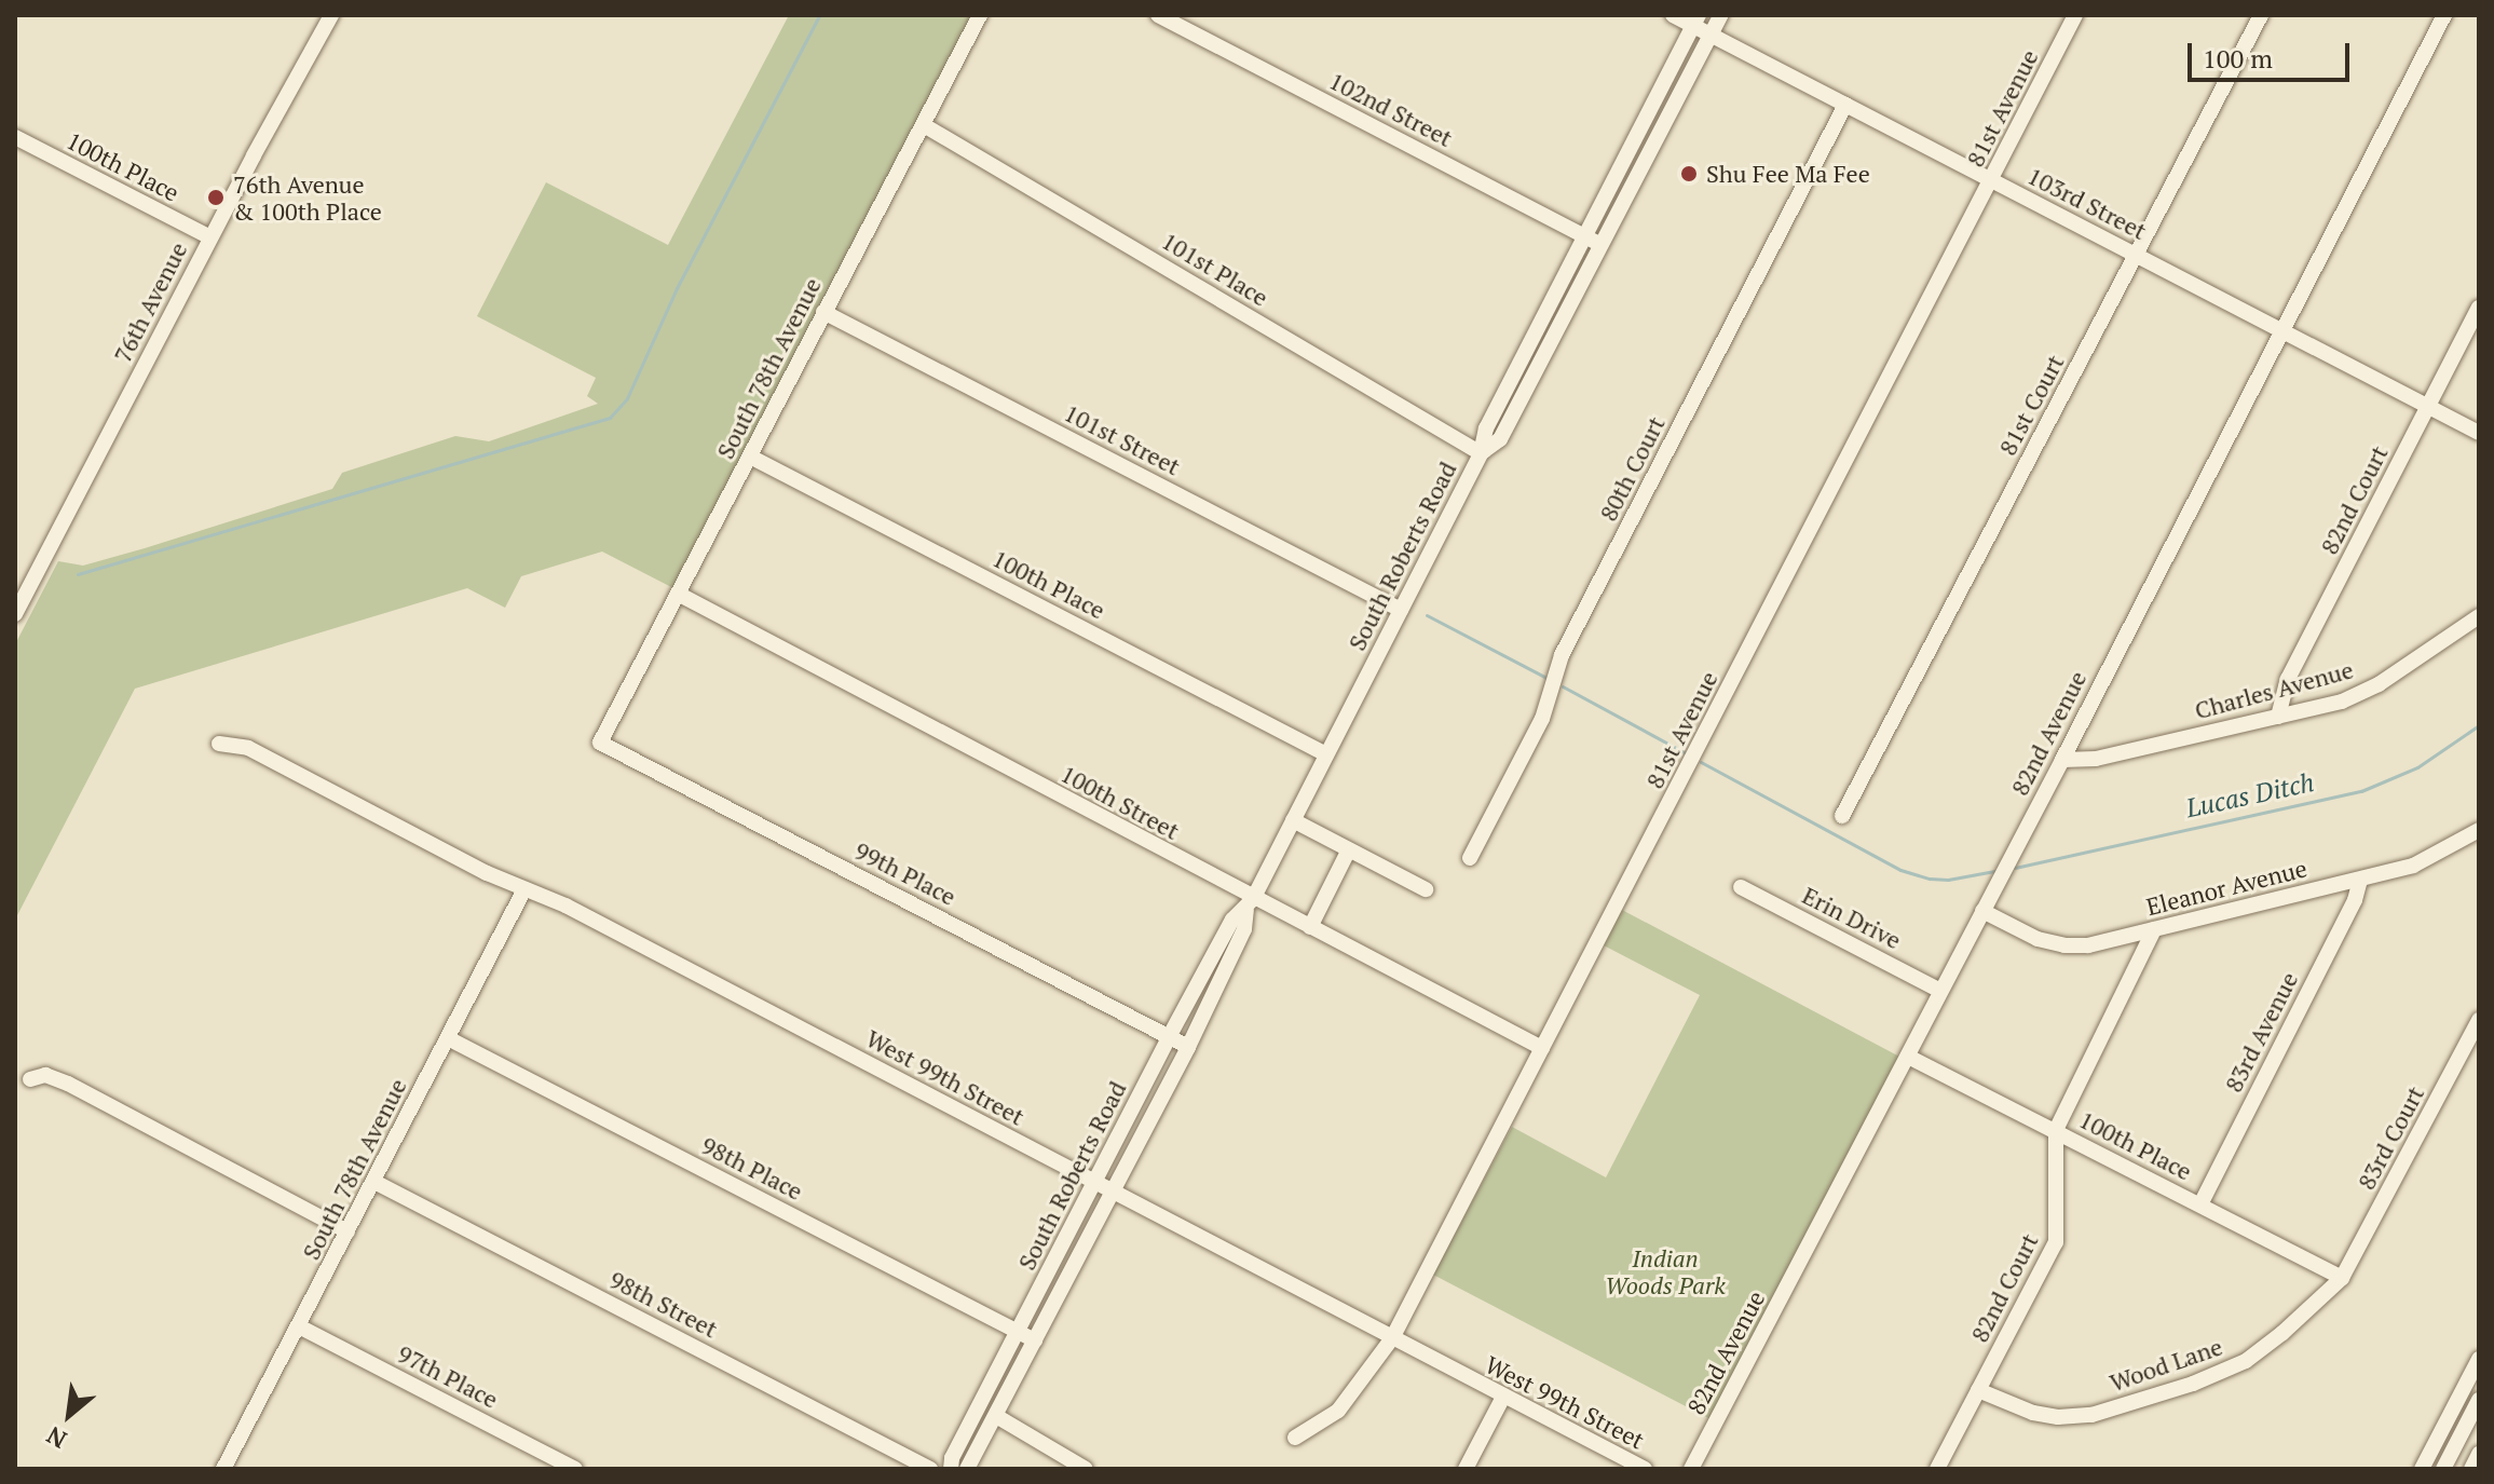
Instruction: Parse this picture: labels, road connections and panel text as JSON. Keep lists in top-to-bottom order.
{
  "streets": {
    "street": [
      "81st Avenue",
      "102nd Street",
      "100th Place",
      "103rd Street",
      "101st Place",
      "76th Avenue",
      "South 78th Avenue",
      "81st Court",
      "101st Street",
      "80th Court",
      "82nd Court",
      "South Roberts Road",
      "Charles Avenue",
      "82nd Avenue",
      "100th Street",
      "99th Place",
      "Eleanor Avenue",
      "Erin Drive",
      "83rd Avenue",
      "West 99th Street",
      "83rd Court",
      "98th Place",
      "98th Street",
      "Wood Lane",
      "97th Place"
    ]
  },
  "crossings": [
    ["81st Avenue", "103rd Street"],
    ["81st Avenue", "100th Street"],
    ["81st Avenue", "West 99th Street"],
    ["102nd Street", "South Roberts Road"],
    ["100th Place", "76th Avenue"],
    ["100th Place", "South 78th Avenue"],
    ["100th Place", "82nd Court"],
    ["100th Place", "South Roberts Road"],
    ["100th Place", "82nd Avenue"],
    ["100th Place", "83rd Avenue"],
    ["100th Place", "83rd Court"],
    ["100th Place", "Wood Lane"],
    ["103rd Street", "81st Court"],
    ["103rd Street", "80th Court"],
    ["103rd Street", "82nd Court"],
    ["103rd Street", "South Roberts Road"],
    ["103rd Street", "82nd Avenue"],
    ["101st Place", "South 78th Avenue"],
    ["101st Place", "South Roberts Road"],
    ["South 78th Avenue", "101st Street"],
    ["South 78th Avenue", "100th Street"],
    ["South 78th Avenue", "99th Place"],
    ["South 78th Avenue", "West 99th Street"],
    ["South 78th Avenue", "98th Place"],
    ["South 78th Avenue", "98th Street"],
    ["South 78th Avenue", "97th Place"],
    ["101st Street", "South Roberts Road"],
    ["82nd Court", "Charles Avenue"],
    ["82nd Court", "Eleanor Avenue"],
    ["82nd Court", "Wood Lane"],
    ["South Roberts Road", "100th Street"],
    ["South Roberts Road", "99th Place"],
    ["South Roberts Road", "West 99th Street"],
    ["South Roberts Road", "98th Place"],
    ["Charles Avenue", "82nd Avenue"],
    ["82nd Avenue", "Eleanor Avenue"],
    ["82nd Avenue", "Erin Drive"],
    ["Eleanor Avenue", "83rd Avenue"],
    ["83rd Court", "Wood Lane"]
  ],
  "water": ["Lucas Ditch"],
  "parks": ["Indian Woods Park"],
  "places": ["Shu Fee Ma Fee", "76th Avenue & 100th Place"],
  "scale_bar": "100 m",
  "north": "bottom left"
}
